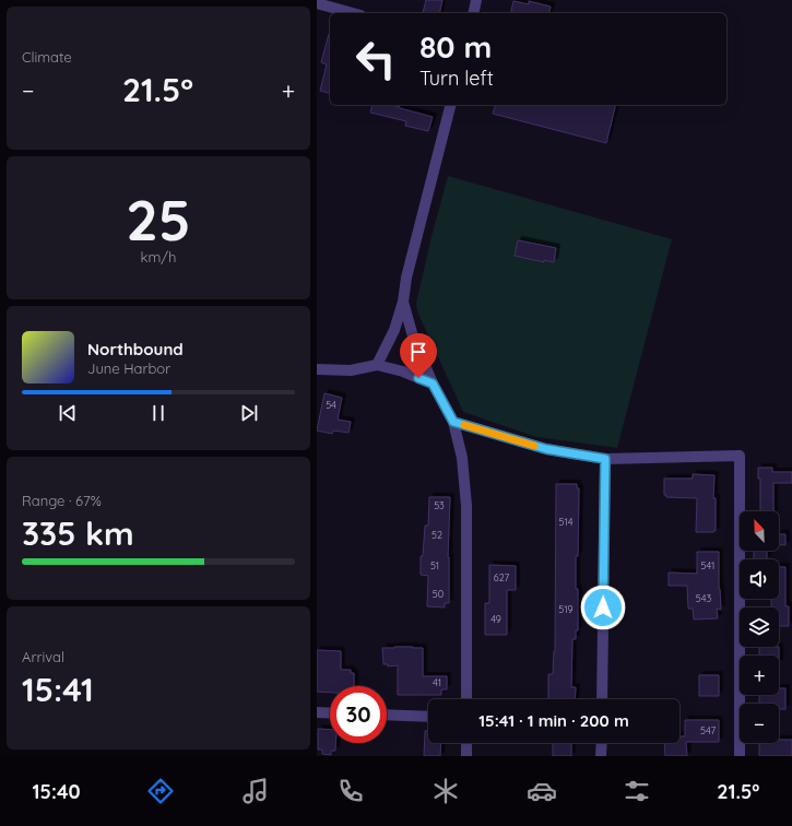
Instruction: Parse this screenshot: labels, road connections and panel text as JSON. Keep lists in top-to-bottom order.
{
  "house_numbers": [
    "54",
    "53",
    "514",
    "52",
    "51",
    "541",
    "627",
    "50",
    "543",
    "519",
    "49",
    "41",
    "547"
  ],
  "north": "top left",
  "page": {
    "tile": [
      "Climate",
      ["25", "km/h"],
      ["Range · 67%", "335 km"],
      ["Arrival", "15:41"]
    ],
    "turn": ["80 m", "Turn left"],
    "heat": ["−", "21.5°", "+"],
    "song": ["Northbound", "June Harbor"],
    "map_buttons": ["+", "−"],
    "limit": "30",
    "trip": "15:41 · 1 min · 200 m",
    "tabs": ["15:40", "21.5°"]
  }
}
